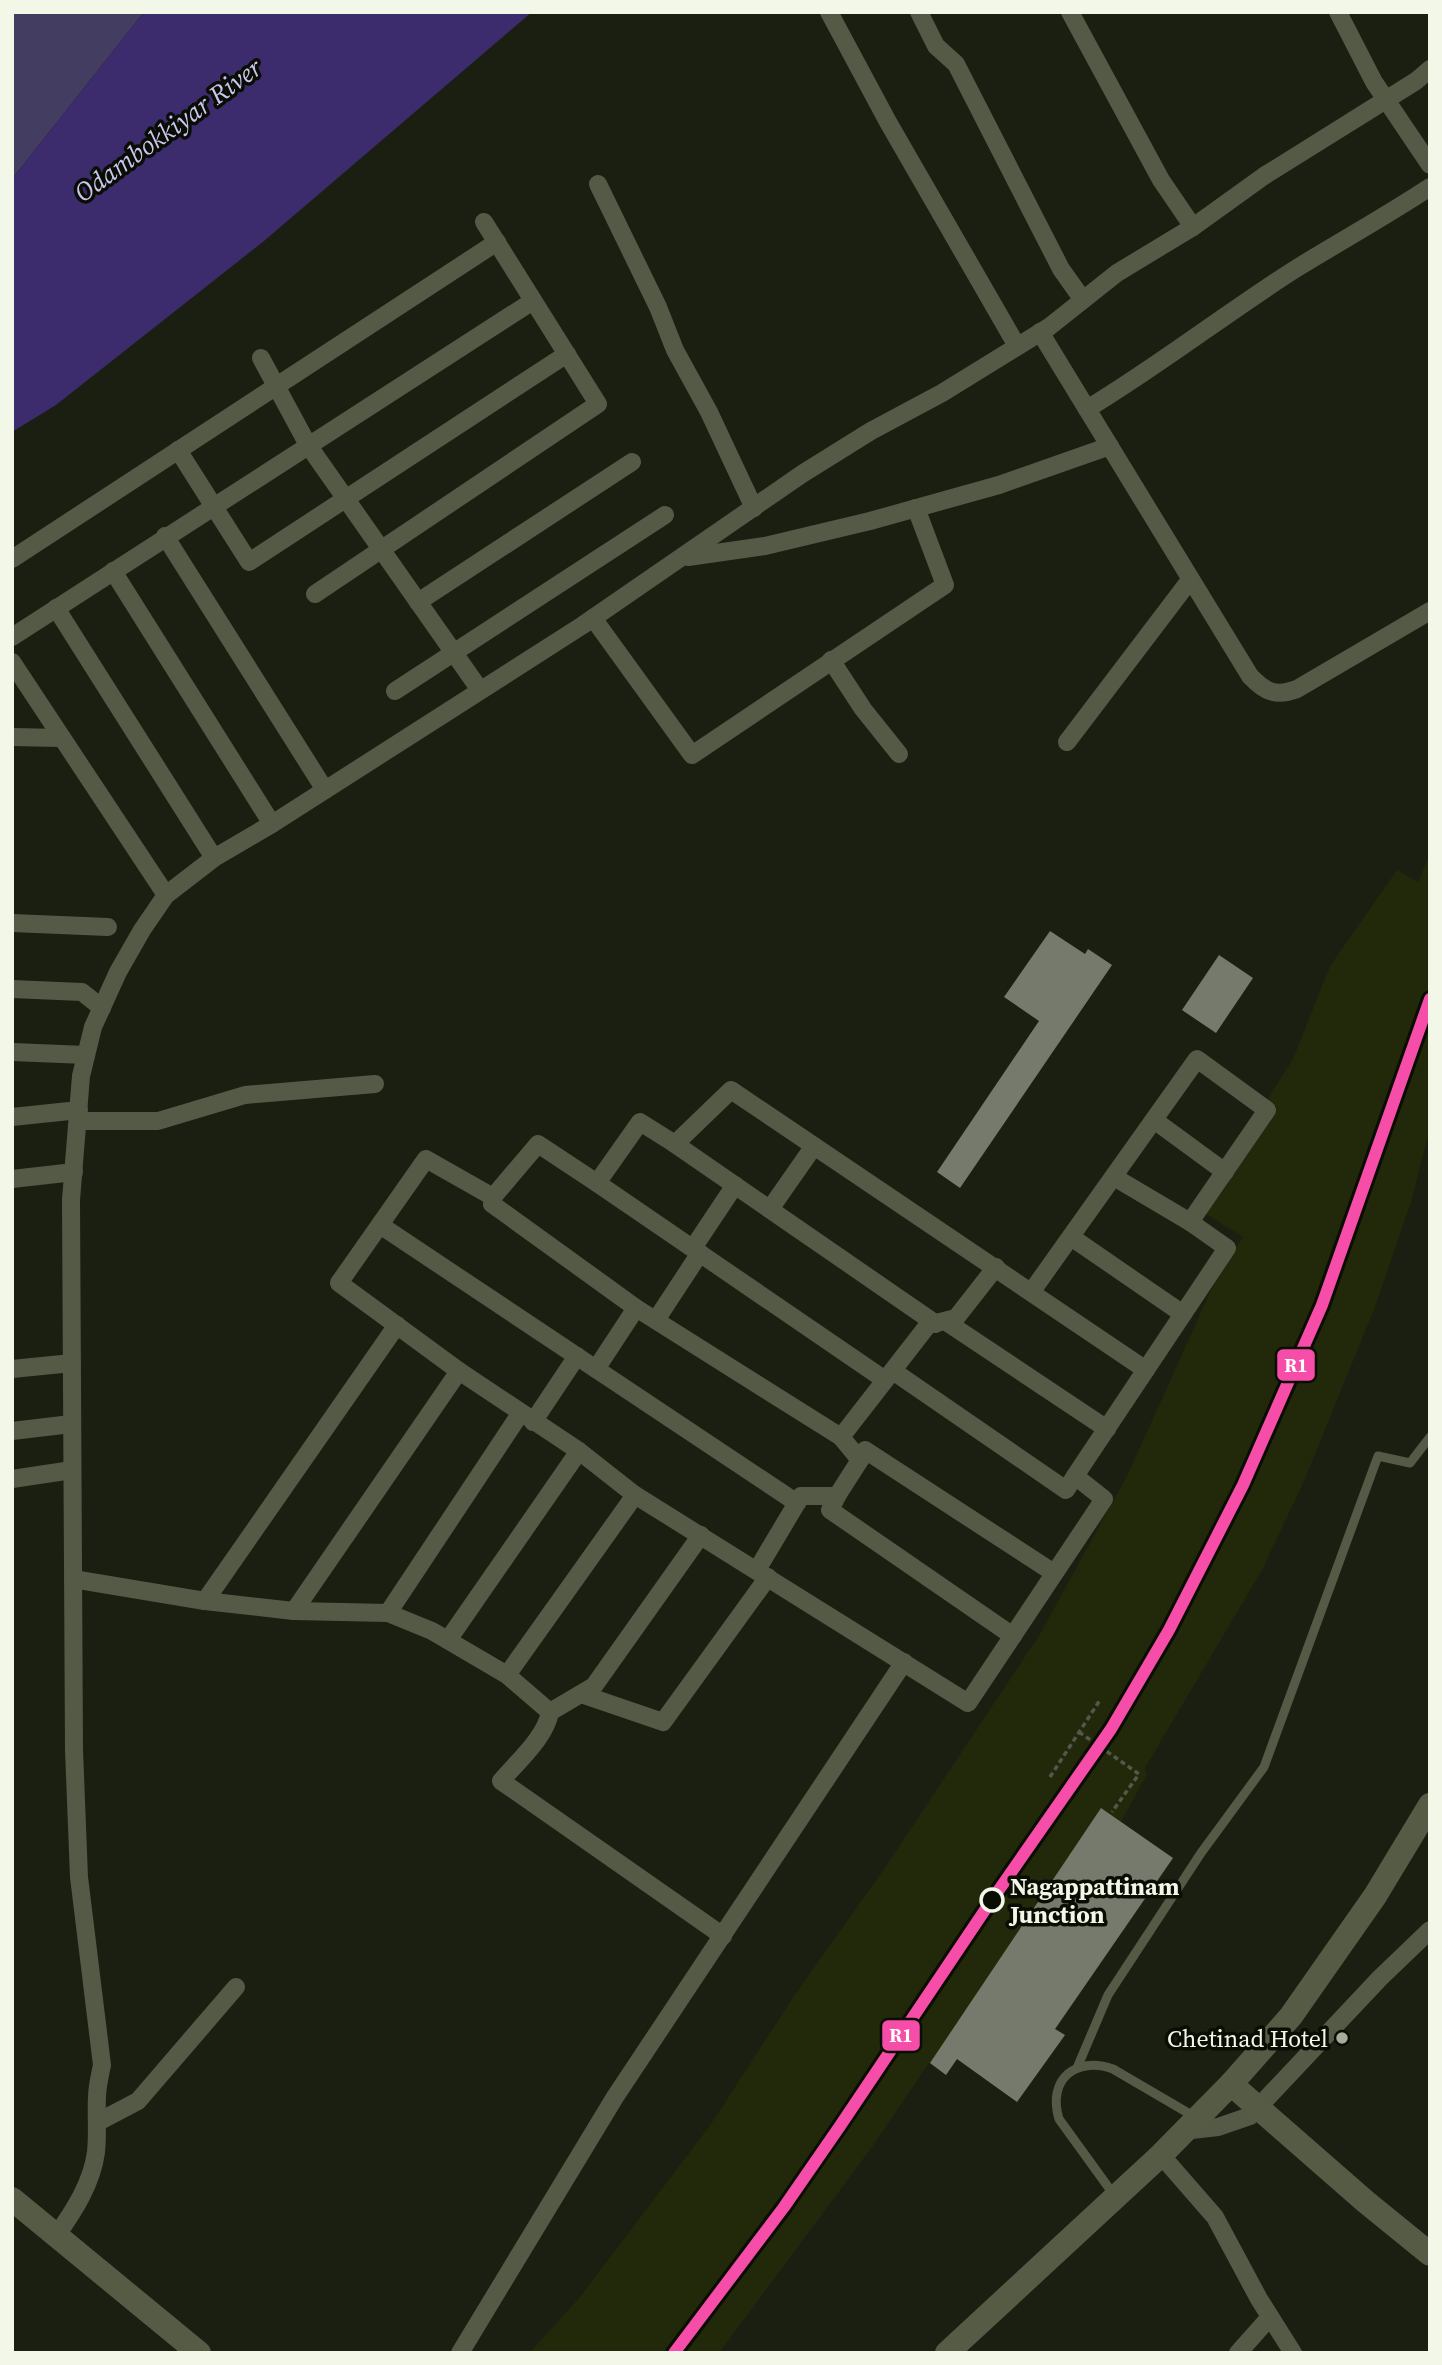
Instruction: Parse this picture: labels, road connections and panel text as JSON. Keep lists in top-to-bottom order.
{
  "water": ["Odambokkiyar River"],
  "places": ["Nagappattinam Junction", "Chetinad Hotel"],
  "lines": ["transit line R1"]
}
